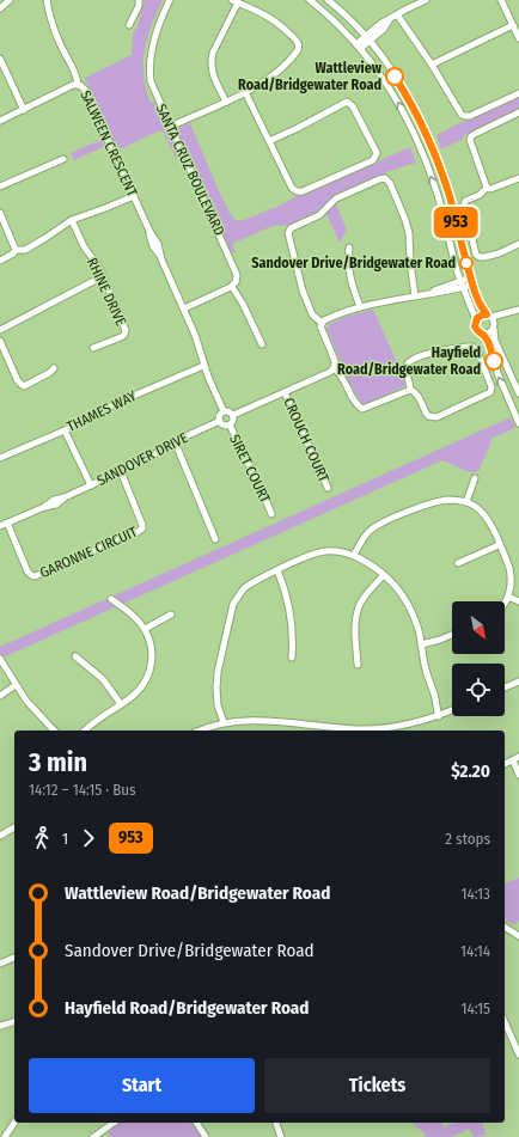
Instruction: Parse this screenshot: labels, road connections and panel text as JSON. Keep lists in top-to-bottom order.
{
  "streets": {
    "street": [
      "SALWEEN CRESCENT",
      "SANTA CRUZ BOULEVARD",
      "RHINE DRIVE",
      "THAMES WAY",
      "CROUCH COURT",
      "SANDOVER DRIVE",
      "SIRET COURT",
      "GARONNE CIRCUIT"
    ]
  },
  "crossings": [
    ["SALWEEN CRESCENT", "THAMES WAY"],
    ["SALWEEN CRESCENT", "SANDOVER DRIVE"],
    ["SALWEEN CRESCENT", "SIRET COURT"],
    ["SANDOVER DRIVE", "SIRET COURT"],
    ["SANDOVER DRIVE", "GARONNE CIRCUIT"]
  ],
  "places": ["Wattleview Road/Bridgewater Road", "Sandover Drive/Bridgewater Road", "Hayfield Road/Bridgewater Road"],
  "lines": ["bus line 953"],
  "north": "bottom right",
  "page": {
    "on_map": "953",
    "heading": ["3 min", "14:12 – 14:15 · Bus", "$2.20"],
    "legs": ["1", "953", "2 stops"],
    "list": [
      {
        "name": "Wattleview Road/Bridgewater Road",
        "value": "14:13"
      },
      {
        "name": "Sandover Drive/Bridgewater Road",
        "value": "14:14"
      },
      {
        "name": "Hayfield Road/Bridgewater Road",
        "value": "14:15"
      }
    ],
    "buttons": ["Start", "Tickets"]
  }
}
